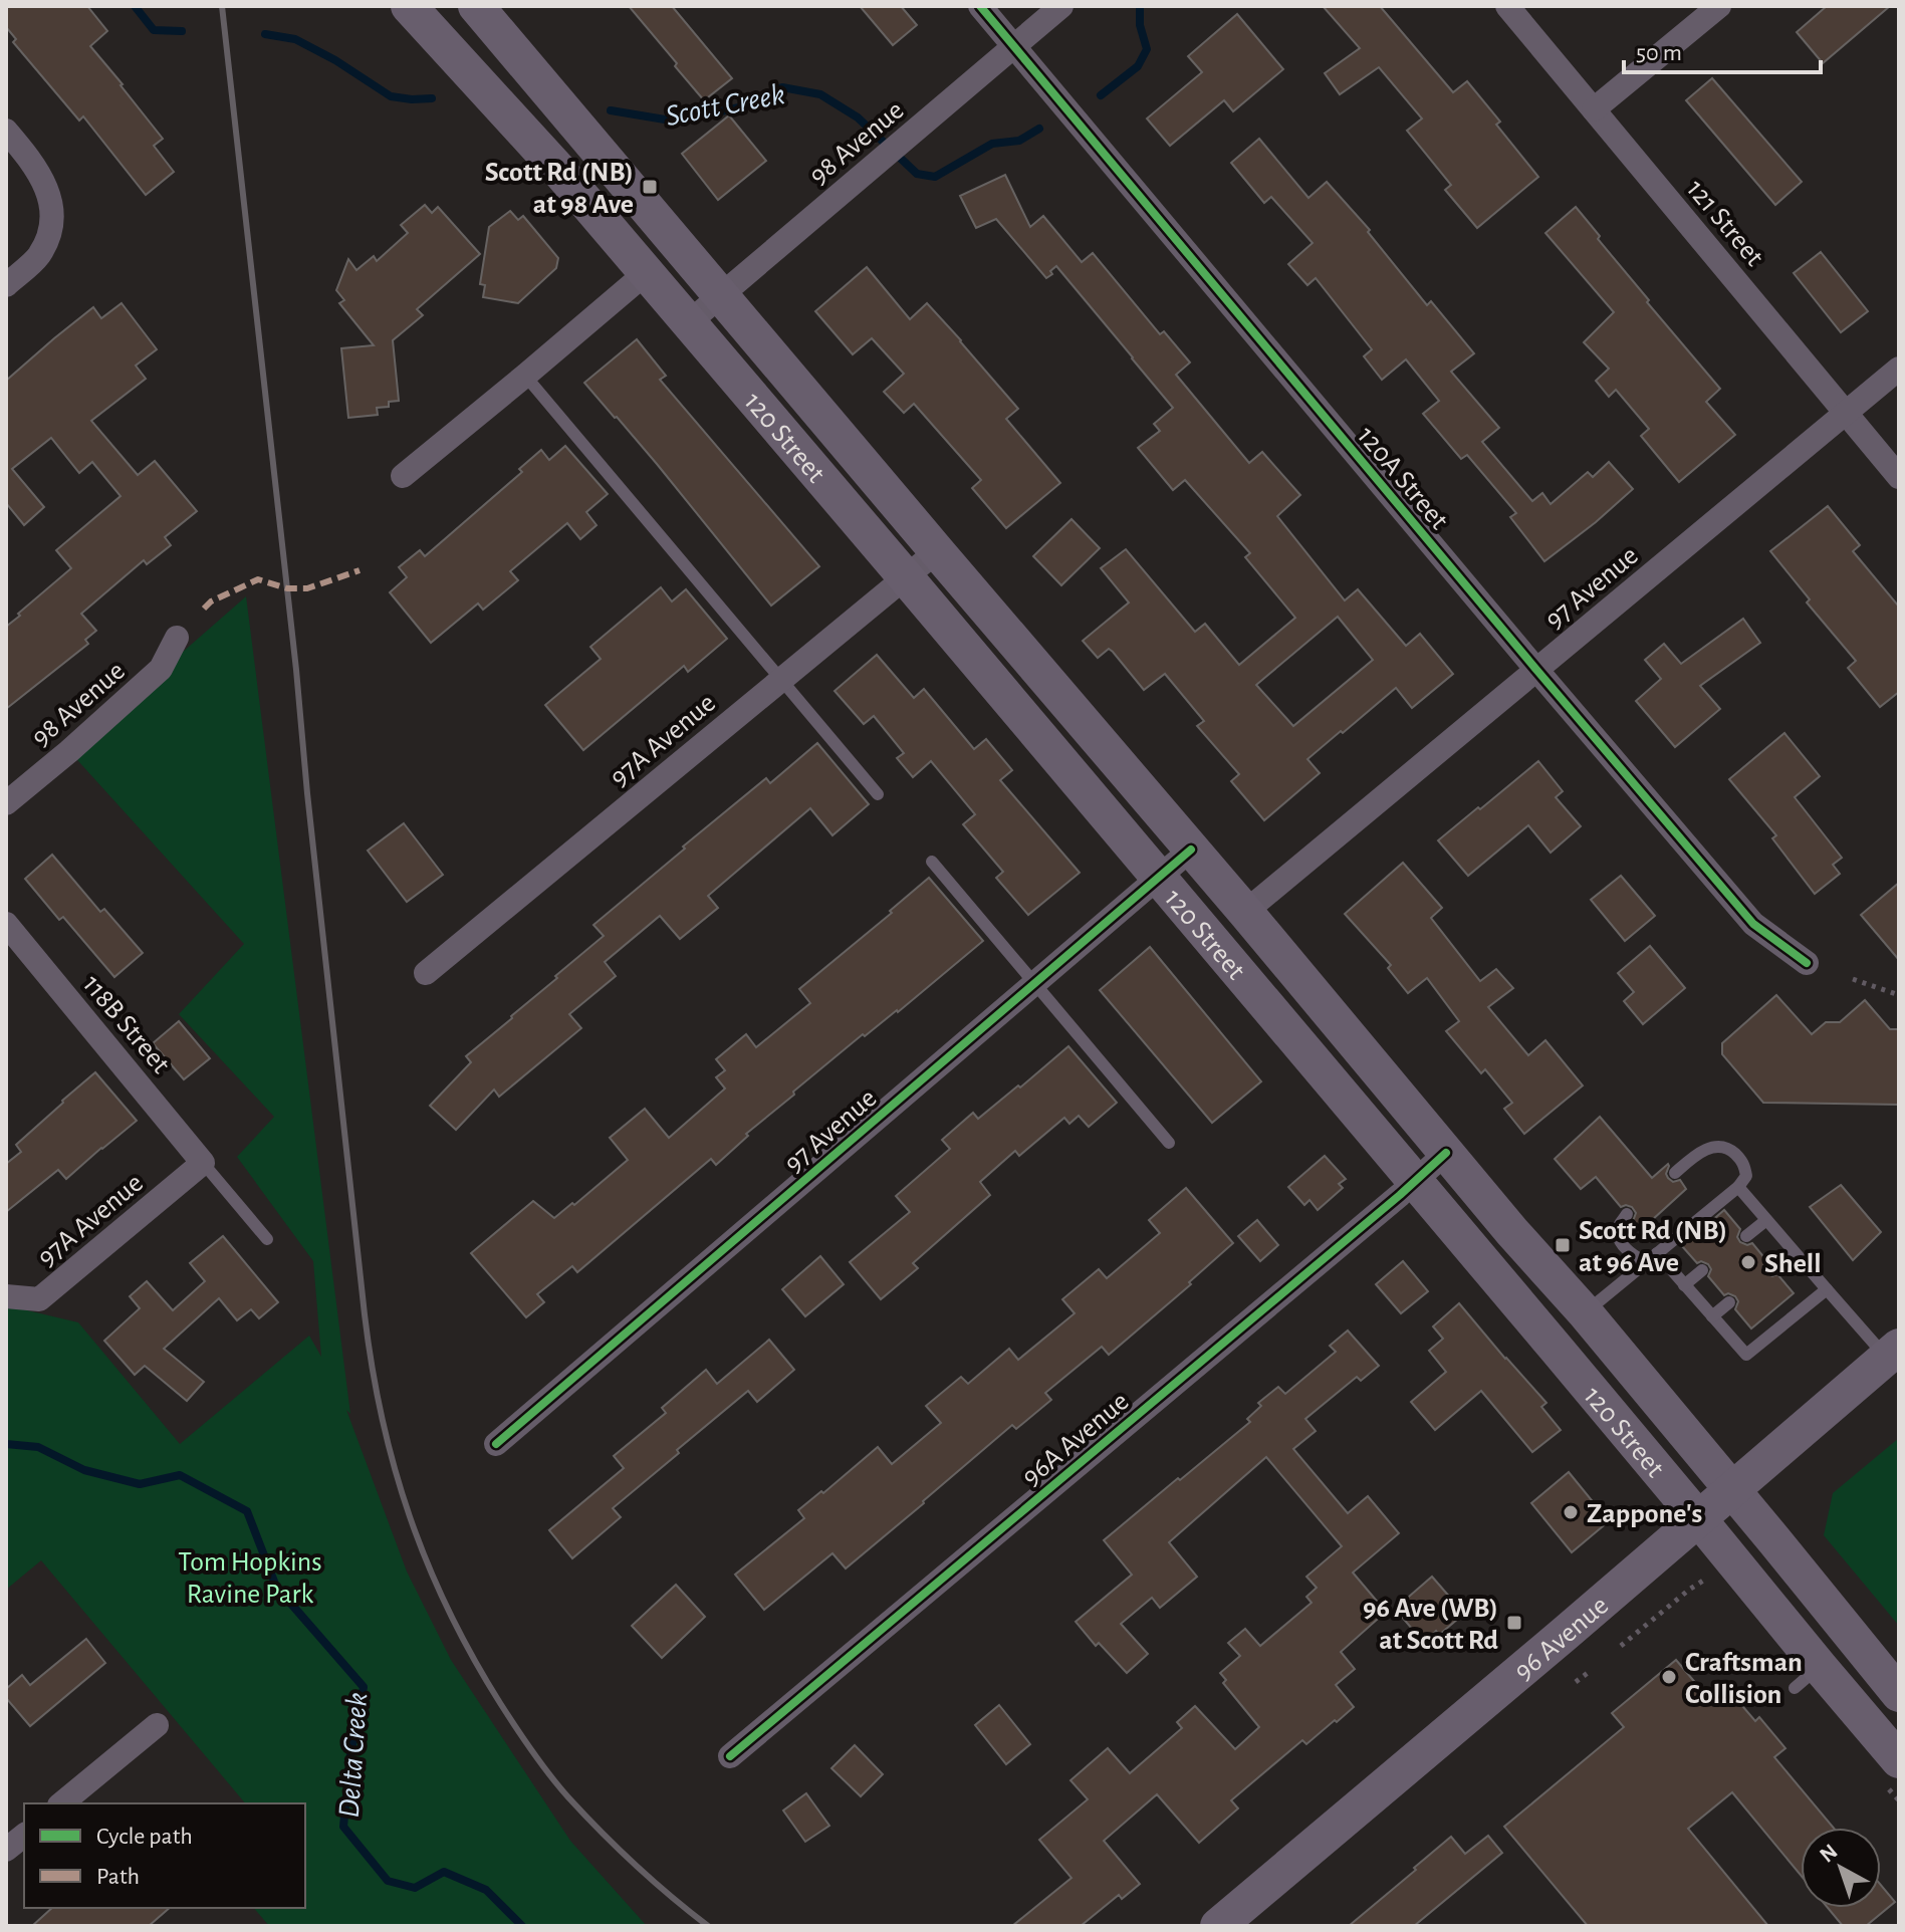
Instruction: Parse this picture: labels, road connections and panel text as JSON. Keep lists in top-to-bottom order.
{
  "streets": {
    "main road": ["120 Street", "96 Avenue"],
    "street": [
      "98 Avenue",
      "121 Street",
      "120A Street",
      "97 Avenue",
      "97A Avenue",
      "118B Street",
      "96A Avenue"
    ]
  },
  "crossings": [
    ["98 Avenue", "120 Street"],
    ["98 Avenue", "120A Street"],
    ["121 Street", "97 Avenue"],
    ["120 Street", "97 Avenue"],
    ["120 Street", "97A Avenue"],
    ["120 Street", "96A Avenue"],
    ["120 Street", "96 Avenue"],
    ["120A Street", "97 Avenue"],
    ["97A Avenue", "118B Street"]
  ],
  "water": ["Scott Creek", "Delta Creek"],
  "parks": ["Tom Hopkins Ravine Park"],
  "places": {
    "transit": ["Scott Rd (NB) at 98 Ave", "Scott Rd (NB) at 96 Ave", "96 Ave (WB) at Scott Rd"],
    "other": ["Shell", "Zappone's", "Craftsman Collision"]
  },
  "legend": ["Cycle path", "Path"],
  "scale_bar": "50 m",
  "north": "top left"
}
